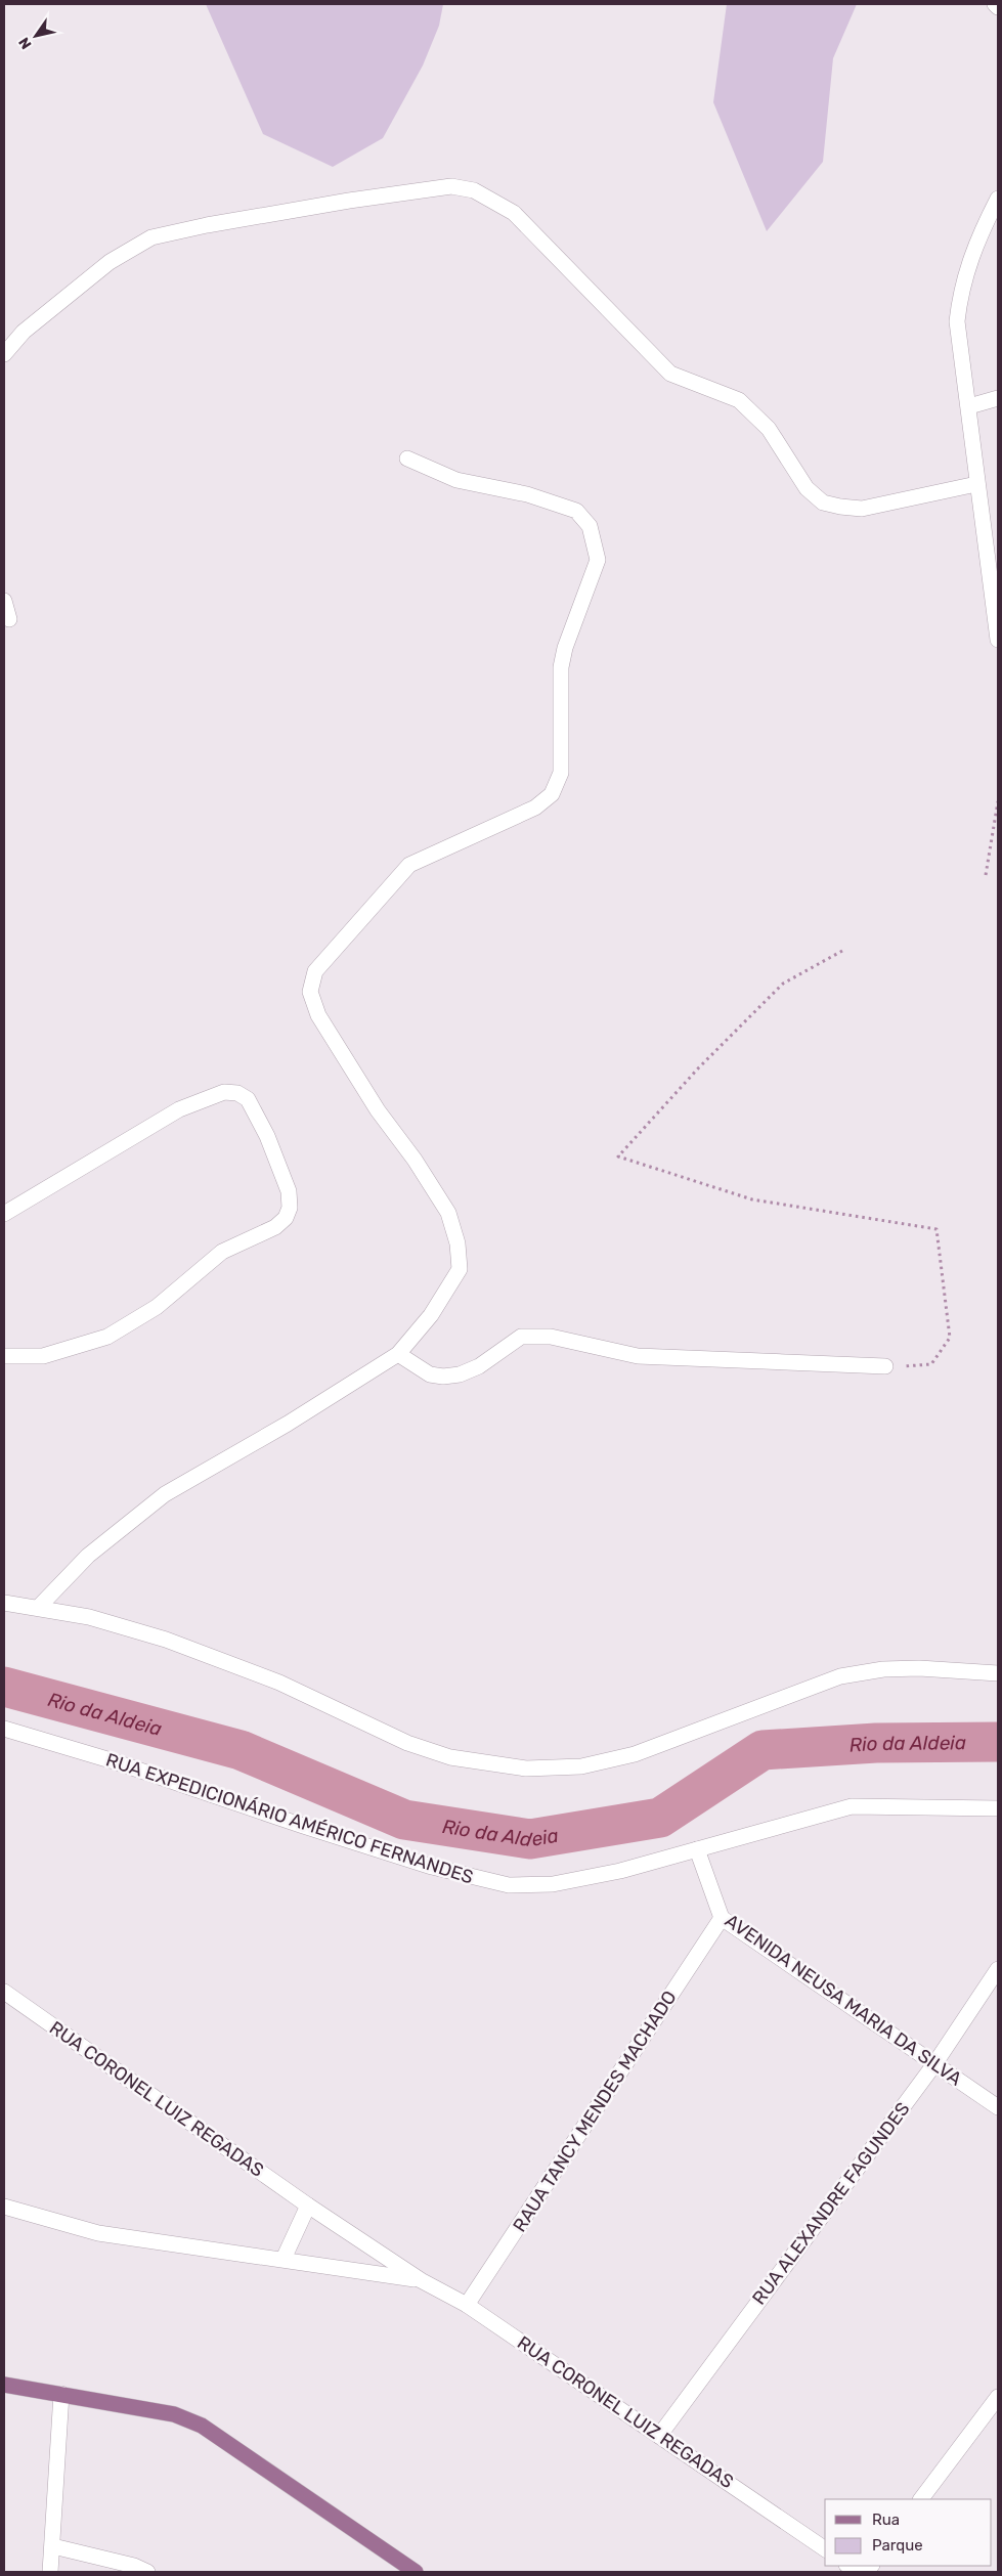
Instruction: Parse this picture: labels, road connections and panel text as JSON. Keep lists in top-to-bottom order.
{
  "streets": {
    "street": [
      "RUA EXPEDICIONÁRIO AMÉRICO FERNANDES",
      "AVENIDA NEUSA MARIA DA SILVA",
      "RUA CORONEL LUIZ REGADAS",
      "RAUA TANCY MENDES MACHADO",
      "RUA ALEXANDRE FAGUNDES"
    ]
  },
  "crossings": [
    ["RUA EXPEDICIONÁRIO AMÉRICO FERNANDES", "AVENIDA NEUSA MARIA DA SILVA"],
    ["AVENIDA NEUSA MARIA DA SILVA", "RAUA TANCY MENDES MACHADO"],
    ["AVENIDA NEUSA MARIA DA SILVA", "RUA ALEXANDRE FAGUNDES"],
    ["RUA CORONEL LUIZ REGADAS", "RAUA TANCY MENDES MACHADO"],
    ["RUA CORONEL LUIZ REGADAS", "RUA ALEXANDRE FAGUNDES"]
  ],
  "water": ["Rio da Aldeia"],
  "legend": ["Rua", "Parque"],
  "north": "bottom left"
}
